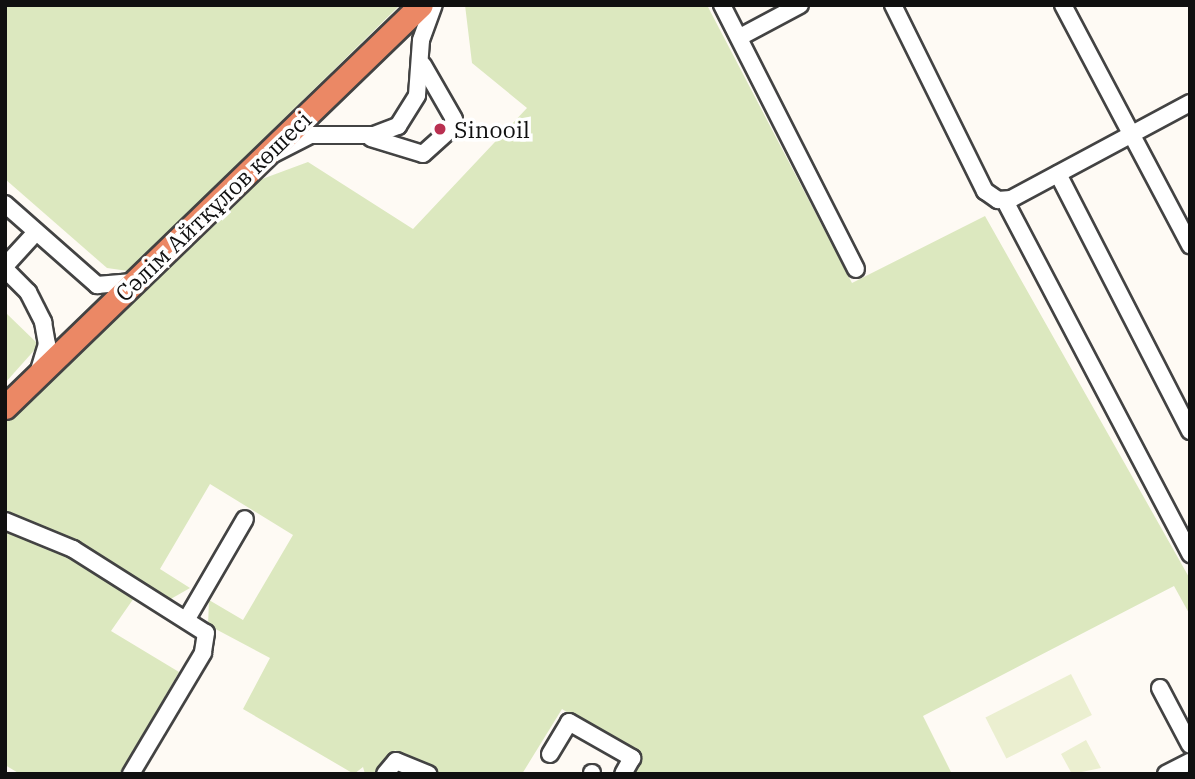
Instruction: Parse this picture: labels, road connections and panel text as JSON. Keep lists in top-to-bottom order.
{
  "streets": {
    "highway": ["Сәлім Айтқұлов көшесі"]
  },
  "places": ["Sinooil"]
}
